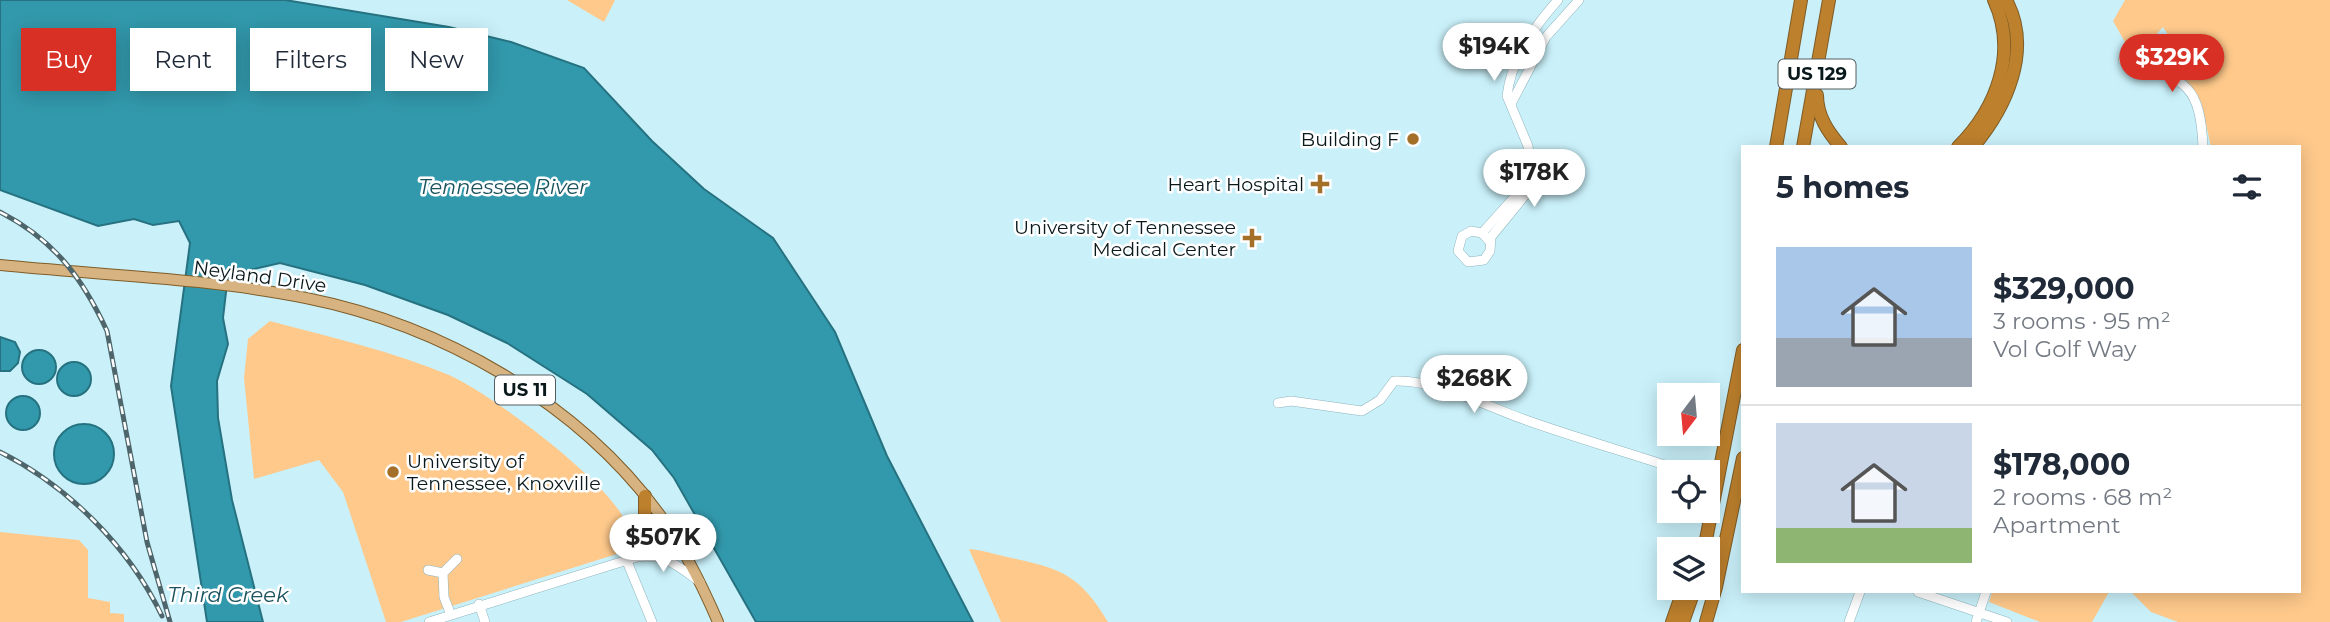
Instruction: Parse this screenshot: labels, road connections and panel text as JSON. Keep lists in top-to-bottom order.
{
  "streets": {
    "highway": ["US 129"],
    "main road": ["Neyland Drive", "US 11"]
  },
  "water": ["Tennessee River", "Third Creek"],
  "places": {
    "other": ["Building F", "University of Tennessee, Knoxville"],
    "health": ["Heart Hospital", "University of Tennessee Medical Center"]
  },
  "north": "bottom",
  "page": {
    "price": [
      "$194K",
      "$329K",
      "$178K",
      "$268K",
      "$507K"
    ],
    "chip": [
      "Buy",
      "Rent",
      "Filters",
      "New"
    ],
    "heading": "5 homes",
    "list": [
      {
        "name": "$329,000",
        "note": "3 rooms · 95 m² · Vol Golf Way"
      },
      {
        "name": "$178,000",
        "note": "2 rooms · 68 m² · Apartment"
      }
    ]
  }
}
